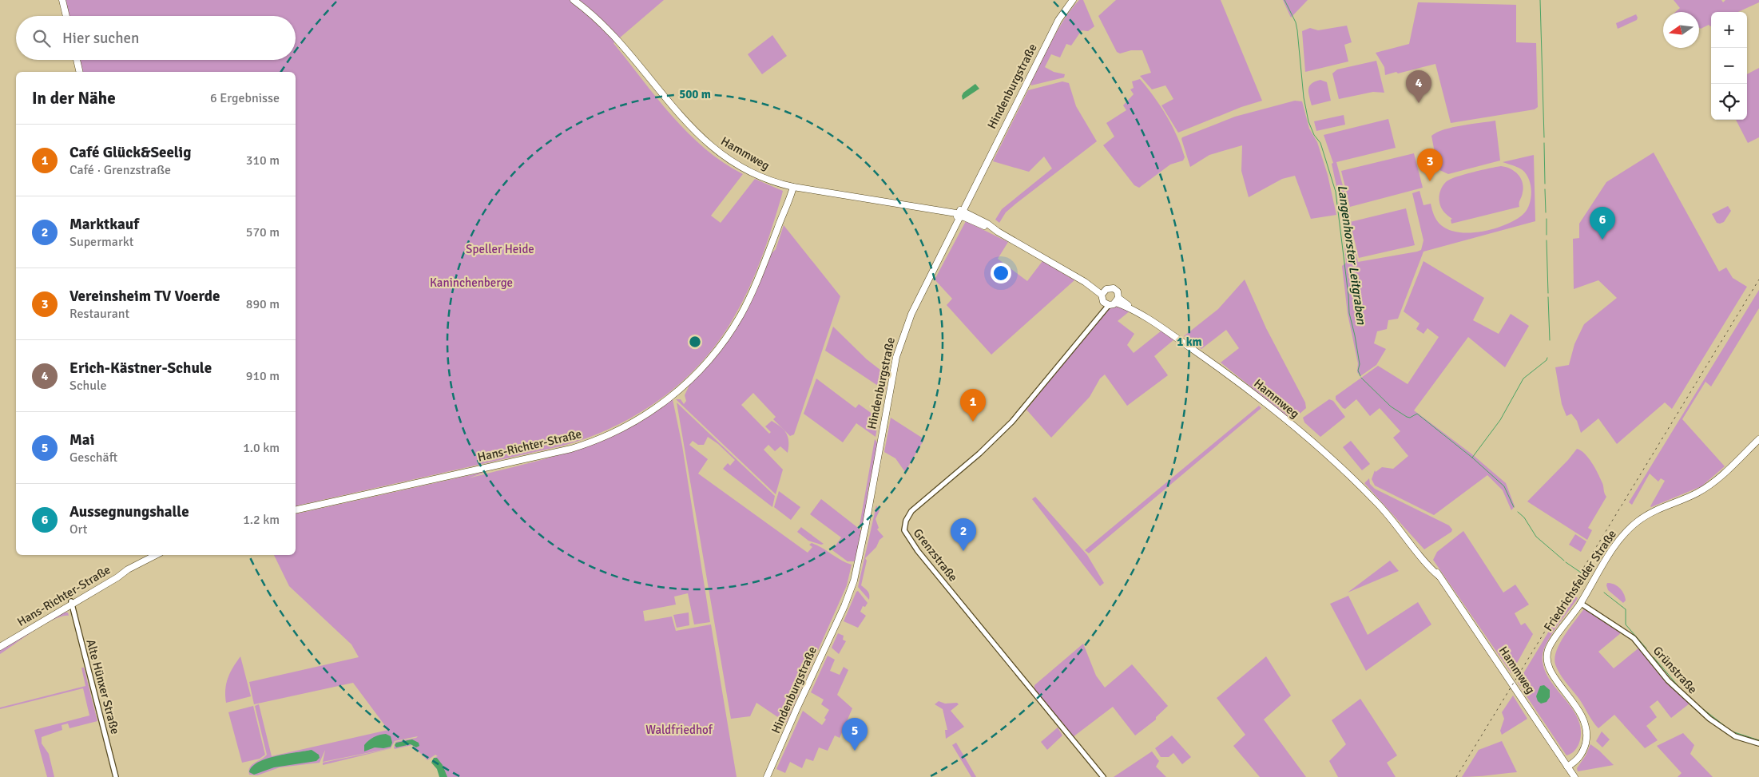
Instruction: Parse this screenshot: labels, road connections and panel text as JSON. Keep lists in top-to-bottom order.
{
  "streets": {
    "main road": [
      "Hindenburgstraße",
      "Hammweg",
      "Hans-Richter-Straße",
      "Friedrichsfelder Straße"
    ],
    "street": ["Grenzstraße", "Grünstraße", "Alte Hünxer Straße"]
  },
  "crossings": [
    ["Hindenburgstraße", "Hammweg"],
    ["Hammweg", "Hans-Richter-Straße"],
    ["Hammweg", "Grenzstraße"],
    ["Hammweg", "Friedrichsfelder Straße"],
    ["Hans-Richter-Straße", "Alte Hünxer Straße"],
    ["Friedrichsfelder Straße", "Grünstraße"]
  ],
  "water": ["Langenhorster Leitgraben"],
  "parks": ["Speller Heide", "Kaninchenberge", "Waldfriedhof"],
  "north": "left",
  "page": {
    "map_buttons": ["+", "−"],
    "search": "Hier suchen",
    "pins": [
      "4",
      "3",
      "6",
      "1",
      "2",
      "5"
    ],
    "heading": ["In der Nähe", "6 Ergebnisse"],
    "list": [
      {
        "mark": "1",
        "name": "Café Glück&Seelig",
        "note": "Café · Grenzstraße",
        "value": "310 m"
      },
      {
        "mark": "2",
        "name": "Marktkauf",
        "note": "Supermarkt",
        "value": "570 m"
      },
      {
        "mark": "3",
        "name": "Vereinsheim TV Voerde",
        "note": "Restaurant",
        "value": "890 m"
      },
      {
        "mark": "4",
        "name": "Erich-Kästner-Schule",
        "note": "Schule",
        "value": "910 m"
      },
      {
        "mark": "5",
        "name": "Mai",
        "note": "Geschäft",
        "value": "1.0 km"
      },
      {
        "mark": "6",
        "name": "Aussegnungshalle",
        "note": "Ort",
        "value": "1.2 km"
      }
    ]
  },
  "rings": ["500 m", "1 km"]
}
